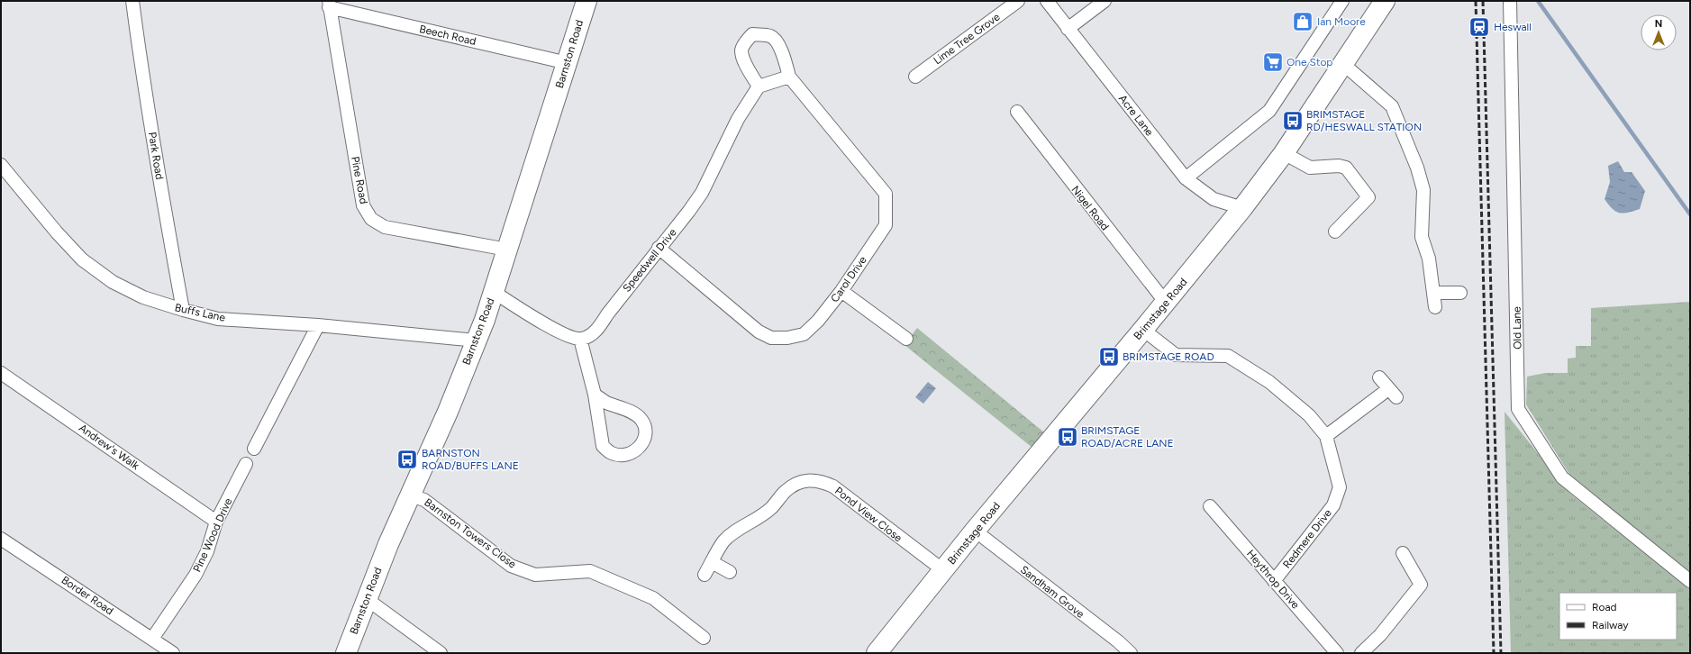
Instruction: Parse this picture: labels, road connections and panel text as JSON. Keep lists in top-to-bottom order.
{
  "streets": {
    "main road": ["Barnston Road", "Brimstage Road"],
    "street": [
      "Beech Road",
      "Lime Tree Grove",
      "Acre Lane",
      "Park Road",
      "Pine Road",
      "Nigel Road",
      "Speedwell Drive",
      "Carol Drive",
      "Buffs Lane",
      "Old Lane",
      "Andrew's Walk",
      "Pond View Close",
      "Barnston Towers Close",
      "Pine Wood Drive",
      "Redmere Drive",
      "Heythrop Drive",
      "Sandham Grove",
      "Border Road"
    ]
  },
  "crossings": [
    ["Beech Road", "Barnston Road"],
    ["Beech Road", "Pine Road"],
    ["Barnston Road", "Pine Road"],
    ["Barnston Road", "Buffs Lane"],
    ["Barnston Road", "Barnston Towers Close"],
    ["Acre Lane", "Brimstage Road"],
    ["Park Road", "Buffs Lane"],
    ["Nigel Road", "Brimstage Road"],
    ["Speedwell Drive", "Carol Drive"],
    ["Brimstage Road", "Pond View Close"],
    ["Brimstage Road", "Redmere Drive"],
    ["Brimstage Road", "Sandham Grove"],
    ["Andrew's Walk", "Pine Wood Drive"],
    ["Pine Wood Drive", "Border Road"],
    ["Redmere Drive", "Heythrop Drive"]
  ],
  "places": {
    "shop": ["Ian Moore"],
    "station": ["Heswall"],
    "supermarket": ["One Stop"],
    "bus stop": [
      "BRIMSTAGE RD/HESWALL STATION",
      "BRIMSTAGE ROAD",
      "BRIMSTAGE ROAD/ACRE LANE",
      "BARNSTON ROAD/BUFFS LANE"
    ]
  },
  "legend": ["Road", "Railway"],
  "north": "top"
}
